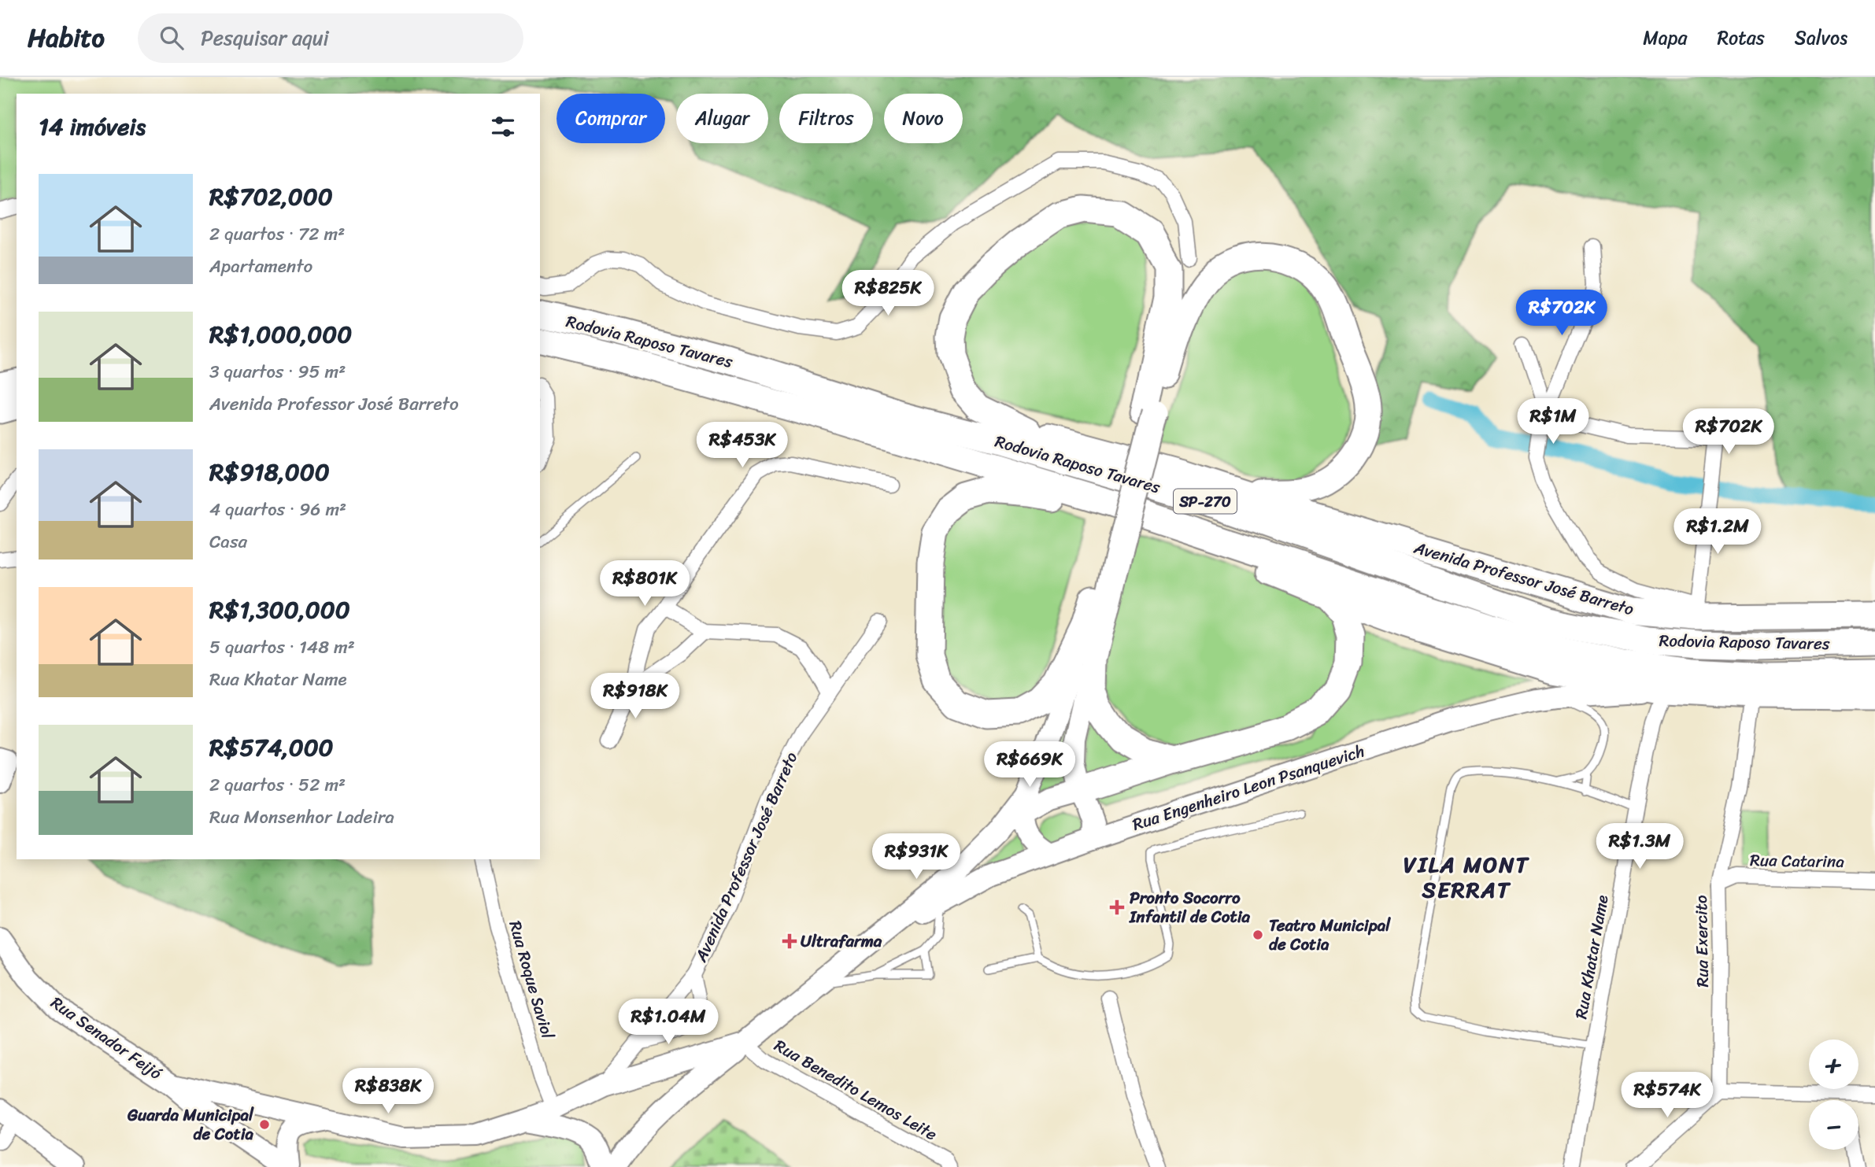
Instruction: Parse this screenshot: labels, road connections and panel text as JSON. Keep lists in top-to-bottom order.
{
  "streets": {
    "highway": ["Rodovia Raposo Tavares", "SP-270", "Avenida Professor José Barreto"],
    "main road": ["Rua Engenheiro Leon Psanquevich", "Rua Senador Feijó"],
    "street": [
      "Rua Catarina",
      "Rua Exercito",
      "Rua Khatar Name",
      "Rua Roque Saviol",
      "Rua Benedito Lemos Leite"
    ]
  },
  "crossings": [
    ["Rodovia Raposo Tavares", "Avenida Professor José Barreto"],
    ["Avenida Professor José Barreto", "Rua Engenheiro Leon Psanquevich"],
    ["Rua Engenheiro Leon Psanquevich", "Rua Khatar Name"],
    ["Rua Engenheiro Leon Psanquevich", "Rua Roque Saviol"],
    ["Rua Engenheiro Leon Psanquevich", "Rua Senador Feijó"],
    ["Rua Engenheiro Leon Psanquevich", "Rua Benedito Lemos Leite"],
    ["Rua Catarina", "Rua Exercito"]
  ],
  "districts": ["VILA MONT SERRAT"],
  "places": {
    "health": ["Pronto Socorro Infantil de Cotia", "Ultrafarma"],
    "other": ["Teatro Municipal de Cotia", "Guarda Municipal de Cotia"]
  },
  "page": {
    "header": "Habito",
    "search": "Pesquisar aqui",
    "nav": ["Mapa", "Rotas", "Salvos"],
    "chip": [
      "Comprar",
      "Alugar",
      "Filtros",
      "Novo"
    ],
    "heading": "14 imóveis",
    "list": [
      {
        "name": "R$702,000",
        "note": "2 quartos · 72 m² · Apartamento"
      },
      {
        "name": "R$1,000,000",
        "note": "3 quartos · 95 m² · Avenida Professor José Barreto"
      },
      {
        "name": "R$918,000",
        "note": "4 quartos · 96 m² · Casa"
      },
      {
        "name": "R$1,300,000",
        "note": "5 quartos · 148 m² · Rua Khatar Name"
      },
      {
        "name": "R$574,000",
        "note": "2 quartos · 52 m² · Rua Monsenhor Ladeira"
      }
    ],
    "price": [
      "R$825K",
      "R$702K",
      "R$1M",
      "R$702K",
      "R$453K",
      "R$1.2M",
      "R$801K",
      "R$918K",
      "R$669K",
      "R$1.3M",
      "R$931K",
      "R$1.04M",
      "R$838K",
      "R$574K"
    ],
    "map_buttons": ["+", "−"]
  }
}
